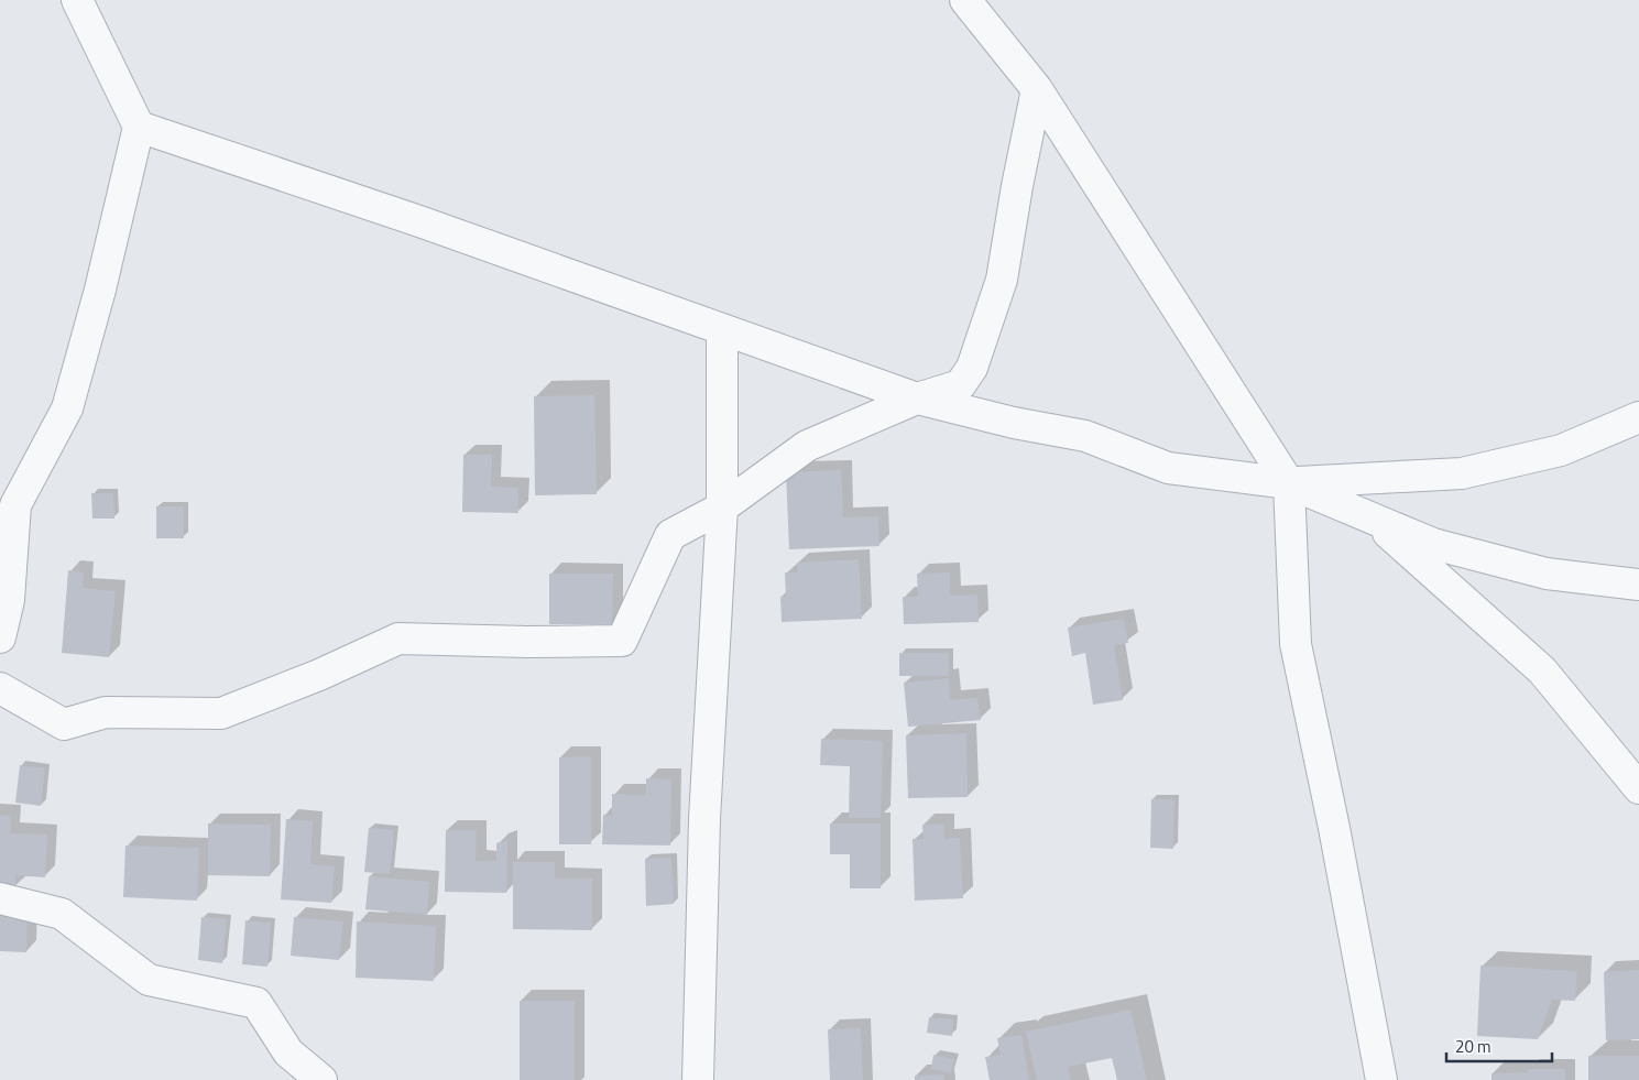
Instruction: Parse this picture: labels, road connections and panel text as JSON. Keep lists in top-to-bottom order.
{
  "scale_bar": "20 m"
}
